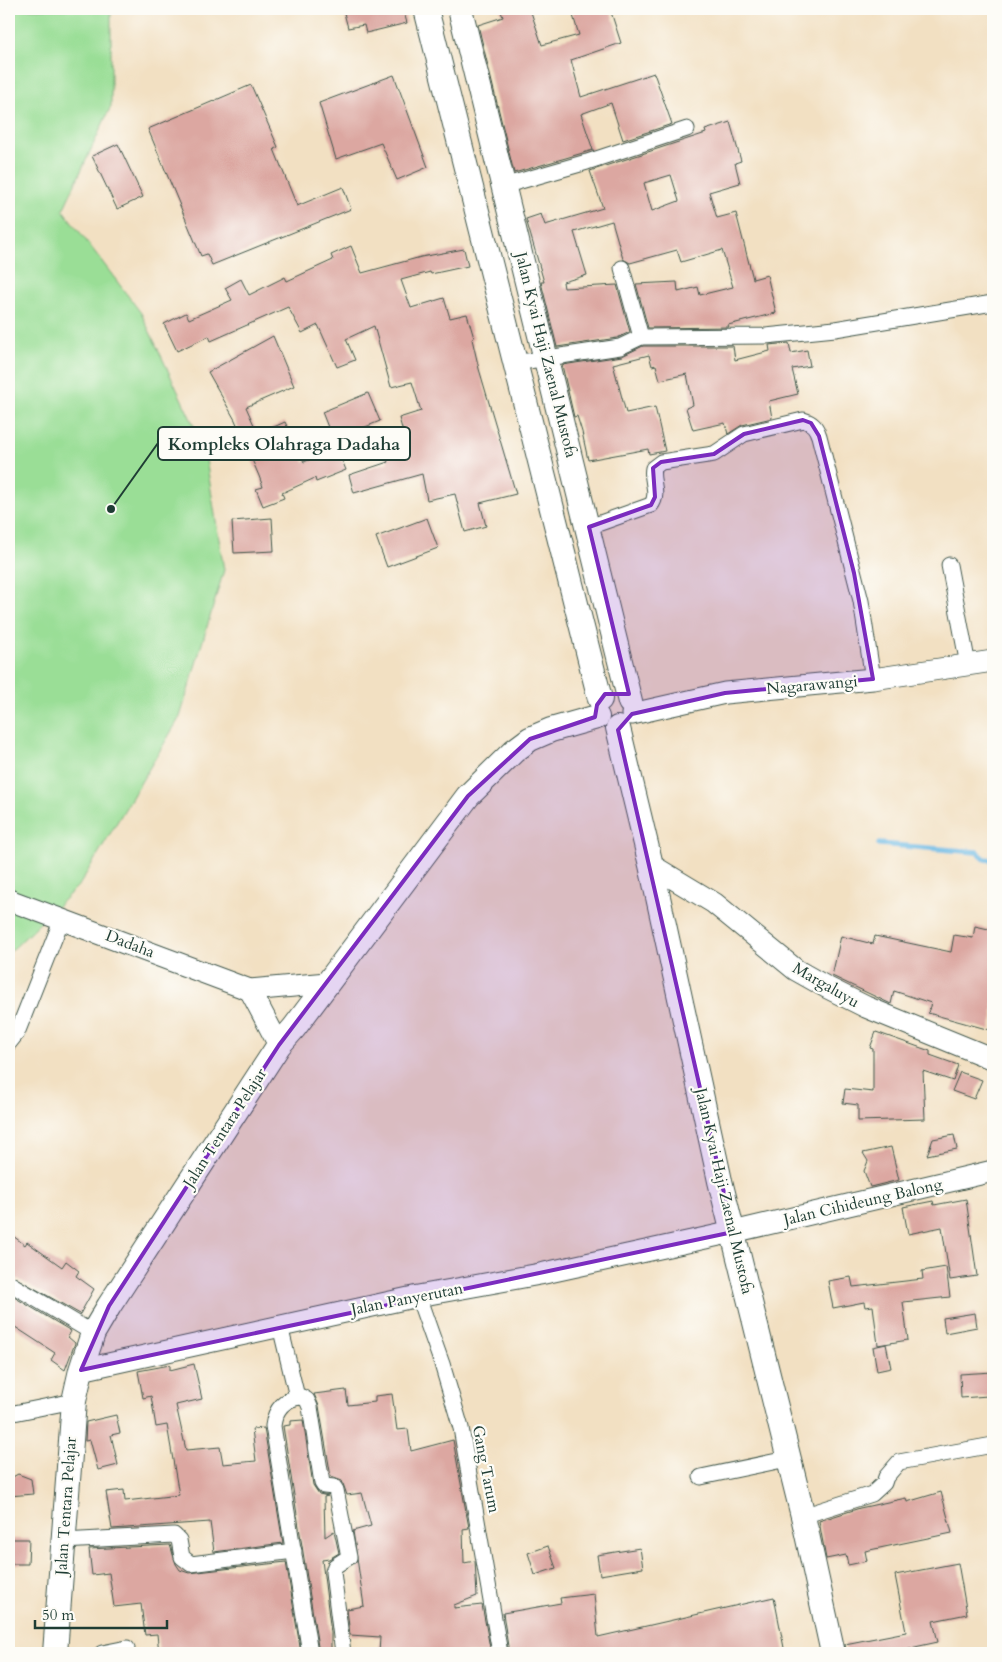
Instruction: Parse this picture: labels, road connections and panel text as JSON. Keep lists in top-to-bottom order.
{
  "streets": {
    "main road": ["Jalan Kyai Haji Zaenal Mustofa", "Jalan Tentara Pelajar"],
    "street": [
      "Nagarawangi",
      "Dadaha",
      "Margaluyu",
      "Jalan Cihideung Balong",
      "Jalan Panyerutan",
      "Gang Tarum"
    ]
  },
  "crossings": [
    ["Jalan Kyai Haji Zaenal Mustofa", "Nagarawangi"],
    ["Jalan Kyai Haji Zaenal Mustofa", "Margaluyu"],
    ["Jalan Kyai Haji Zaenal Mustofa", "Jalan Tentara Pelajar"],
    ["Jalan Kyai Haji Zaenal Mustofa", "Jalan Cihideung Balong"],
    ["Jalan Kyai Haji Zaenal Mustofa", "Jalan Panyerutan"],
    ["Nagarawangi", "Jalan Tentara Pelajar"],
    ["Dadaha", "Jalan Tentara Pelajar"],
    ["Jalan Tentara Pelajar", "Jalan Panyerutan"],
    ["Jalan Cihideung Balong", "Jalan Panyerutan"],
    ["Jalan Panyerutan", "Gang Tarum"]
  ],
  "places": ["Kompleks Olahraga Dadaha"],
  "scale_bar": "50 m"
}
